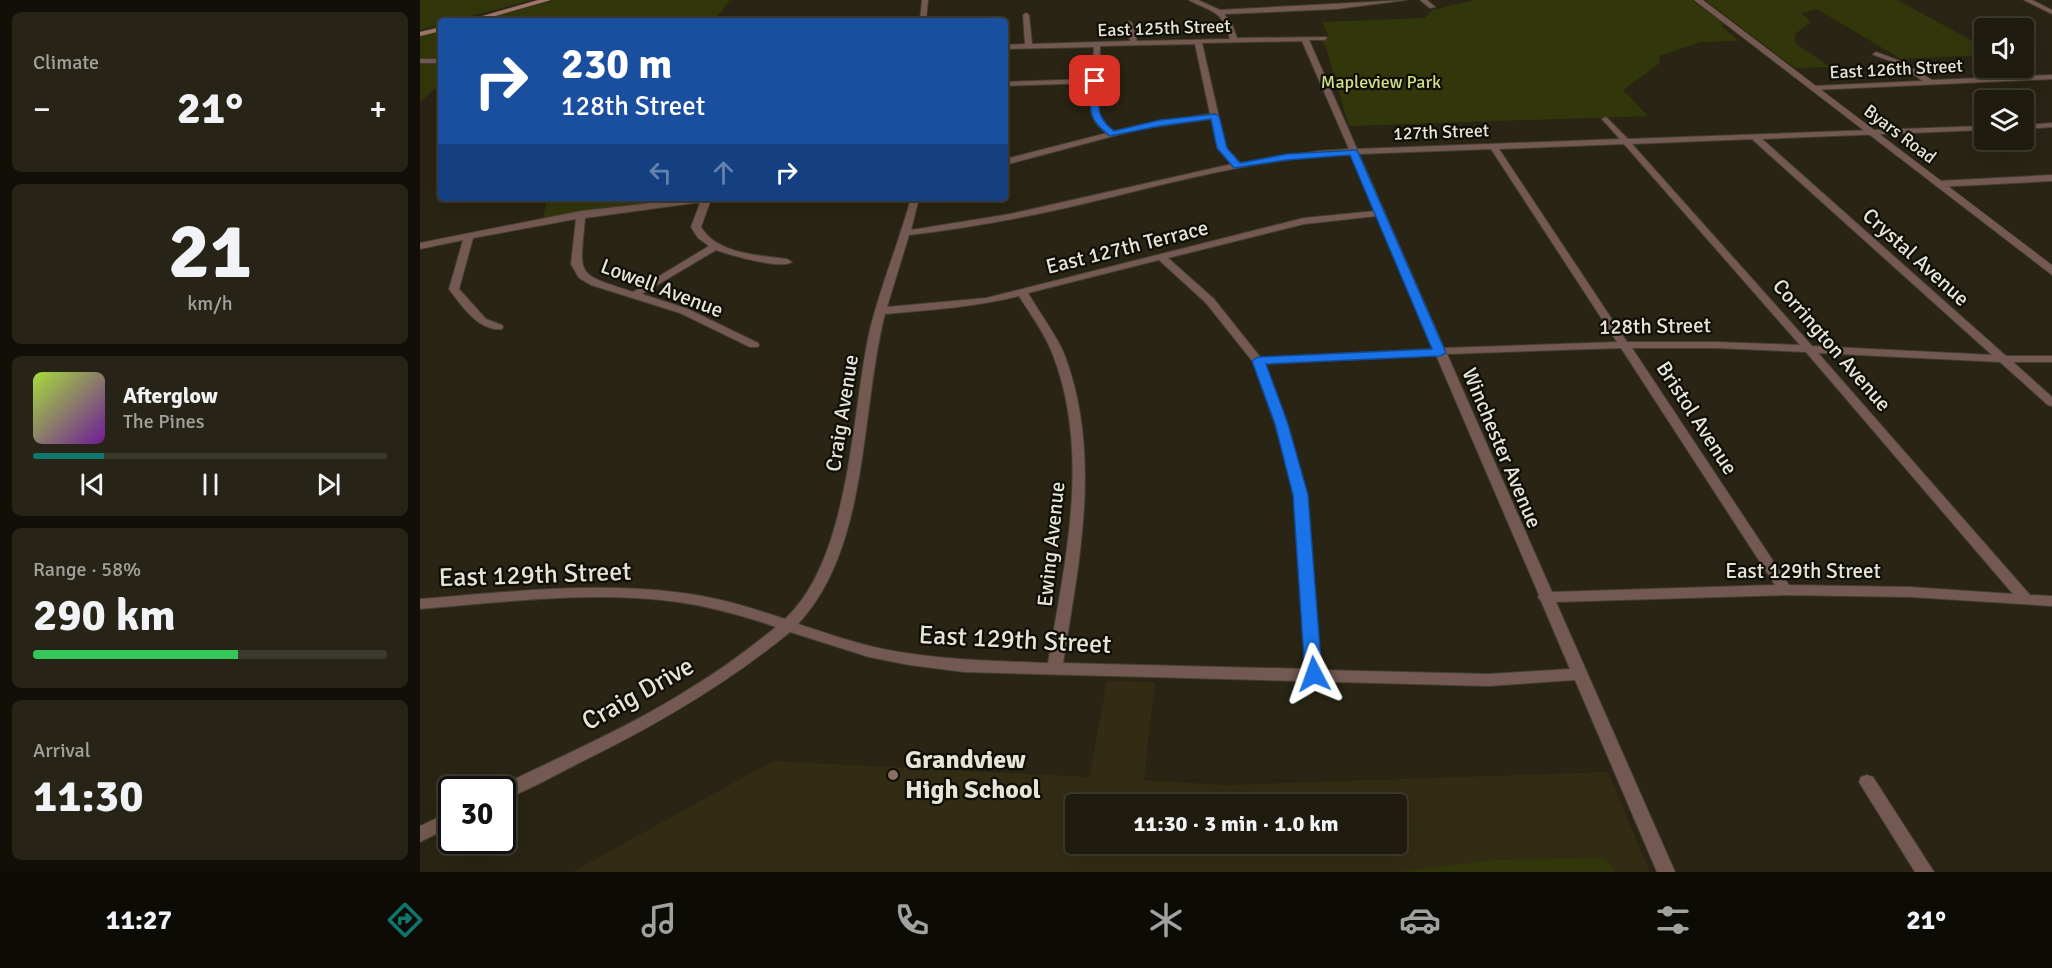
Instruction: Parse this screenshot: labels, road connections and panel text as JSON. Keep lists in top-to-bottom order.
{
  "streets": {
    "street": [
      "East 125th Street",
      "East 126th Street",
      "127th Street",
      "Byars Road",
      "East 127th Terrace",
      "Crystal Avenue",
      "Lowell Avenue",
      "128th Street",
      "Corrington Avenue",
      "Craig Avenue",
      "Bristol Avenue",
      "Winchester Avenue",
      "Ewing Avenue",
      "East 129th Street",
      "Craig Drive"
    ]
  },
  "crossings": [
    ["East 125th Street", "Winchester Avenue"],
    ["East 126th Street", "Byars Road"],
    ["127th Street", "Byars Road"],
    ["127th Street", "Crystal Avenue"],
    ["127th Street", "Corrington Avenue"],
    ["127th Street", "Craig Avenue"],
    ["127th Street", "Bristol Avenue"],
    ["127th Street", "Winchester Avenue"],
    ["East 127th Terrace", "Craig Avenue"],
    ["East 127th Terrace", "Winchester Avenue"],
    ["East 127th Terrace", "Ewing Avenue"],
    ["Crystal Avenue", "128th Street"],
    ["128th Street", "Corrington Avenue"],
    ["128th Street", "Bristol Avenue"],
    ["128th Street", "Winchester Avenue"],
    ["Corrington Avenue", "East 129th Street"],
    ["Craig Avenue", "East 129th Street"],
    ["Craig Avenue", "Craig Drive"],
    ["Bristol Avenue", "East 129th Street"],
    ["Winchester Avenue", "East 129th Street"],
    ["Ewing Avenue", "East 129th Street"],
    ["East 129th Street", "Craig Drive"]
  ],
  "parks": ["Mapleview Park"],
  "places": ["Grandview High School"],
  "page": {
    "tile": [
      "Climate",
      ["21", "km/h"],
      ["Range · 58%", "290 km"],
      ["Arrival", "11:30"]
    ],
    "turn": ["230 m", "128th Street"],
    "heat": ["−", "21°", "+"],
    "song": ["Afterglow", "The Pines"],
    "limit": "30",
    "trip": "11:30 · 3 min · 1.0 km",
    "tabs": ["11:27", "21°"]
  }
}
